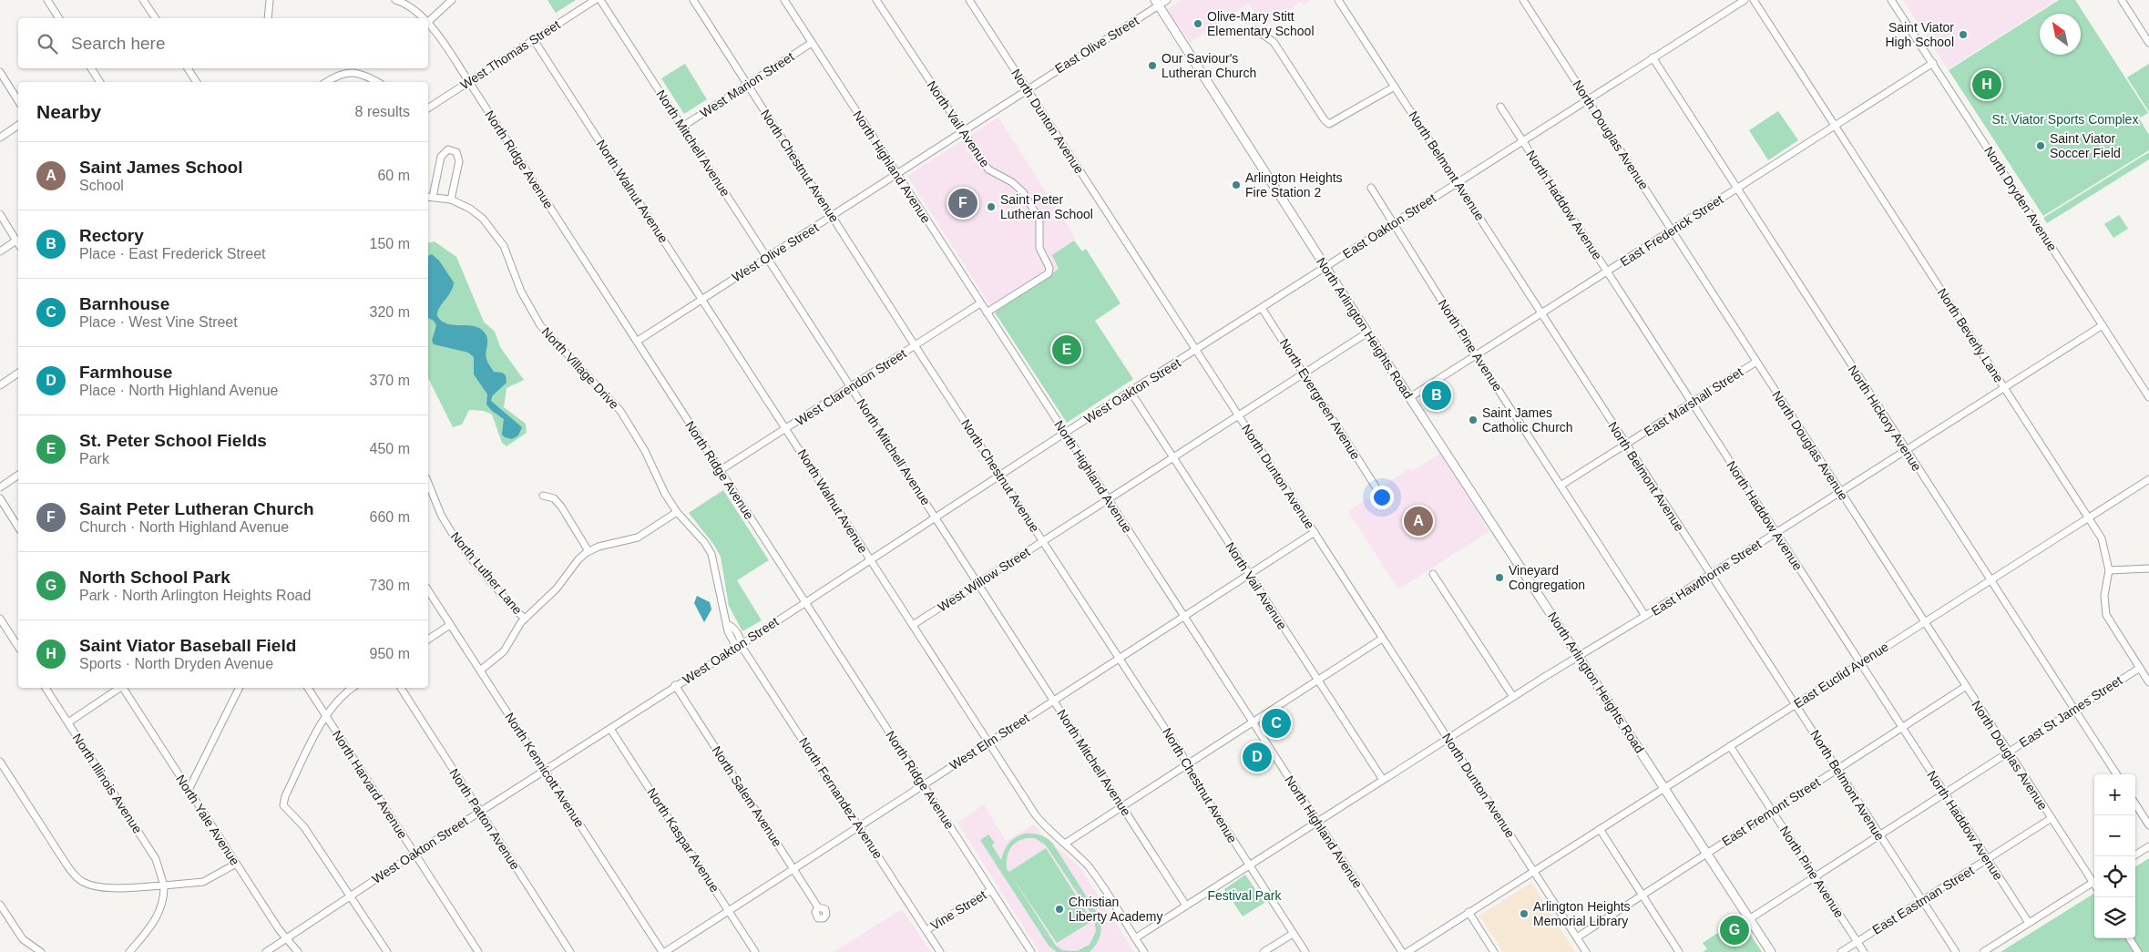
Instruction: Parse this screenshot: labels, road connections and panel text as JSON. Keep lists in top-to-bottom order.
{
  "streets": {
    "main road": ["North Arlington Heights Road"],
    "street": [
      "East Olive Street",
      "West Thomas Street",
      "West Marion Street",
      "North Dunton Avenue",
      "North Vail Avenue",
      "North Douglas Avenue",
      "North Mitchell Avenue",
      "North Ridge Avenue",
      "North Chestnut Avenue",
      "North Belmont Avenue",
      "North Highland Avenue",
      "North Walnut Avenue",
      "North Dryden Avenue",
      "North Haddow Avenue",
      "East Oakton Street",
      "East Frederick Street",
      "West Olive Street",
      "North Beverly Lane",
      "North Pine Avenue",
      "North Village Drive",
      "West Clarendon Street",
      "West Oakton Street",
      "North Evergreen Avenue",
      "East Marshall Street",
      "North Hickory Avenue",
      "North Luther Lane",
      "East Hawthorne Street",
      "West Willow Street",
      "East Euclid Avenue",
      "East St James Street",
      "West Elm Street",
      "North Kennicott Avenue",
      "North Illinois Avenue",
      "North Harvard Avenue",
      "North Salem Avenue",
      "North Fernandez Avenue",
      "East Fremont Street",
      "North Patton Avenue",
      "North Yale Avenue",
      "North Kaspar Avenue",
      "East Eastman Street",
      "Vine Street"
    ]
  },
  "crossings": [
    ["East Olive Street", "North Dunton Avenue"],
    ["East Olive Street", "West Olive Street"],
    ["East Olive Street", "North Arlington Heights Road"],
    ["West Thomas Street", "North Ridge Avenue"],
    ["West Thomas Street", "North Walnut Avenue"],
    ["West Marion Street", "North Mitchell Avenue"],
    ["West Marion Street", "North Chestnut Avenue"],
    ["West Marion Street", "North Highland Avenue"],
    ["North Dunton Avenue", "East Oakton Street"],
    ["North Dunton Avenue", "West Olive Street"],
    ["North Dunton Avenue", "West Oakton Street"],
    ["North Dunton Avenue", "East Hawthorne Street"],
    ["North Dunton Avenue", "West Willow Street"],
    ["North Dunton Avenue", "East Euclid Avenue"],
    ["North Dunton Avenue", "West Elm Street"],
    ["North Dunton Avenue", "East Fremont Street"],
    ["North Vail Avenue", "North Highland Avenue"],
    ["North Vail Avenue", "West Olive Street"],
    ["North Vail Avenue", "West Oakton Street"],
    ["North Vail Avenue", "East Hawthorne Street"],
    ["North Vail Avenue", "West Willow Street"],
    ["North Vail Avenue", "West Elm Street"],
    ["North Douglas Avenue", "East Oakton Street"],
    ["North Douglas Avenue", "East Frederick Street"],
    ["North Douglas Avenue", "East Marshall Street"],
    ["North Douglas Avenue", "East Hawthorne Street"],
    ["North Douglas Avenue", "East Euclid Avenue"],
    ["North Douglas Avenue", "East St James Street"],
    ["North Douglas Avenue", "East Fremont Street"],
    ["North Douglas Avenue", "East Eastman Street"],
    ["North Mitchell Avenue", "West Olive Street"],
    ["North Mitchell Avenue", "West Clarendon Street"],
    ["North Mitchell Avenue", "West Oakton Street"],
    ["North Mitchell Avenue", "East Hawthorne Street"],
    ["North Mitchell Avenue", "West Willow Street"],
    ["North Mitchell Avenue", "West Elm Street"],
    ["North Ridge Avenue", "West Olive Street"],
    ["North Ridge Avenue", "West Clarendon Street"],
    ["North Ridge Avenue", "West Oakton Street"],
    ["North Ridge Avenue", "West Elm Street"],
    ["North Ridge Avenue", "Vine Street"],
    ["North Chestnut Avenue", "West Olive Street"],
    ["North Chestnut Avenue", "West Clarendon Street"],
    ["North Chestnut Avenue", "West Oakton Street"],
    ["North Chestnut Avenue", "East Hawthorne Street"],
    ["North Chestnut Avenue", "West Willow Street"],
    ["North Chestnut Avenue", "West Elm Street"],
    ["North Belmont Avenue", "East Oakton Street"],
    ["North Belmont Avenue", "East Frederick Street"],
    ["North Belmont Avenue", "East Marshall Street"],
    ["North Belmont Avenue", "East Hawthorne Street"],
    ["North Belmont Avenue", "East Euclid Avenue"],
    ["North Belmont Avenue", "East St James Street"],
    ["North Belmont Avenue", "East Fremont Street"],
    ["North Belmont Avenue", "East Eastman Street"],
    ["North Highland Avenue", "West Olive Street"],
    ["North Highland Avenue", "West Clarendon Street"],
    ["North Highland Avenue", "West Oakton Street"],
    ["North Highland Avenue", "East Hawthorne Street"],
    ["North Highland Avenue", "West Willow Street"],
    ["North Highland Avenue", "West Elm Street"],
    ["North Walnut Avenue", "West Olive Street"],
    ["North Walnut Avenue", "West Clarendon Street"],
    ["North Walnut Avenue", "West Oakton Street"],
    ["North Walnut Avenue", "East Hawthorne Street"],
    ["North Walnut Avenue", "West Willow Street"],
    ["North Walnut Avenue", "West Elm Street"],
    ["North Dryden Avenue", "East Frederick Street"],
    ["North Dryden Avenue", "East Hawthorne Street"],
    ["North Haddow Avenue", "East Oakton Street"],
    ["North Haddow Avenue", "East Frederick Street"],
    ["North Haddow Avenue", "East Marshall Street"],
    ["North Haddow Avenue", "East Hawthorne Street"],
    ["North Haddow Avenue", "East Euclid Avenue"],
    ["North Haddow Avenue", "East St James Street"],
    ["North Haddow Avenue", "East Fremont Street"],
    ["North Haddow Avenue", "East Eastman Street"],
    ["East Oakton Street", "North Arlington Heights Road"],
    ["East Oakton Street", "North Pine Avenue"],
    ["East Oakton Street", "West Oakton Street"],
    ["East Oakton Street", "North Evergreen Avenue"],
    ["East Oakton Street", "North Hickory Avenue"],
    ["East Frederick Street", "North Arlington Heights Road"],
    ["East Frederick Street", "North Beverly Lane"],
    ["East Frederick Street", "North Pine Avenue"],
    ["East Frederick Street", "North Hickory Avenue"],
    ["North Arlington Heights Road", "East Hawthorne Street"],
    ["North Arlington Heights Road", "West Willow Street"],
    ["North Arlington Heights Road", "East Euclid Avenue"],
    ["North Arlington Heights Road", "East St James Street"],
    ["North Arlington Heights Road", "East Fremont Street"],
    ["North Beverly Lane", "East Hawthorne Street"],
    ["North Beverly Lane", "East Euclid Avenue"],
    ["North Beverly Lane", "East St James Street"],
    ["North Pine Avenue", "East Marshall Street"],
    ["North Pine Avenue", "East Hawthorne Street"],
    ["North Pine Avenue", "East Euclid Avenue"],
    ["North Pine Avenue", "East St James Street"],
    ["North Pine Avenue", "East Fremont Street"],
    ["North Pine Avenue", "East Eastman Street"],
    ["North Village Drive", "West Oakton Street"],
    ["North Village Drive", "North Fernandez Avenue"],
    ["West Oakton Street", "North Kennicott Avenue"],
    ["West Oakton Street", "North Harvard Avenue"],
    ["West Oakton Street", "North Salem Avenue"],
    ["West Oakton Street", "North Fernandez Avenue"],
    ["West Oakton Street", "North Patton Avenue"],
    ["West Oakton Street", "North Yale Avenue"],
    ["West Oakton Street", "North Kaspar Avenue"],
    ["North Evergreen Avenue", "West Willow Street"],
    ["North Hickory Avenue", "East Hawthorne Street"],
    ["North Hickory Avenue", "East Euclid Avenue"],
    ["North Hickory Avenue", "East St James Street"],
    ["West Elm Street", "North Kennicott Avenue"],
    ["West Elm Street", "North Salem Avenue"],
    ["West Elm Street", "North Fernandez Avenue"],
    ["West Elm Street", "North Kaspar Avenue"],
    ["North Fernandez Avenue", "Vine Street"]
  ],
  "parks": ["St. Viator Sports Complex", "Festival Park"],
  "places": [
    "Olive-Mary Stitt Elementary School",
    "Saint Viator High School",
    "Our Saviour's Lutheran Church",
    "Saint Viator Soccer Field",
    "Arlington Heights Fire Station 2",
    "Saint Peter Lutheran School",
    "Saint James Catholic Church",
    "Vineyard Congregation",
    "Christian Liberty Academy",
    "Arlington Heights Memorial Library"
  ],
  "north": "top left",
  "page": {
    "search": "Search here",
    "pins": [
      "H",
      "F",
      "E",
      "B",
      "A",
      "C",
      "D",
      "G"
    ],
    "heading": ["Nearby", "8 results"],
    "list": [
      {
        "mark": "A",
        "name": "Saint James School",
        "note": "School",
        "value": "60 m"
      },
      {
        "mark": "B",
        "name": "Rectory",
        "note": "Place · East Frederick Street",
        "value": "150 m"
      },
      {
        "mark": "C",
        "name": "Barnhouse",
        "note": "Place · West Vine Street",
        "value": "320 m"
      },
      {
        "mark": "D",
        "name": "Farmhouse",
        "note": "Place · North Highland Avenue",
        "value": "370 m"
      },
      {
        "mark": "E",
        "name": "St. Peter School Fields",
        "note": "Park",
        "value": "450 m"
      },
      {
        "mark": "F",
        "name": "Saint Peter Lutheran Church",
        "note": "Church · North Highland Avenue",
        "value": "660 m"
      },
      {
        "mark": "G",
        "name": "North School Park",
        "note": "Park · North Arlington Heights Road",
        "value": "730 m"
      },
      {
        "mark": "H",
        "name": "Saint Viator Baseball Field",
        "note": "Sports · North Dryden Avenue",
        "value": "950 m"
      }
    ],
    "map_buttons": ["+", "−"]
  }
}
